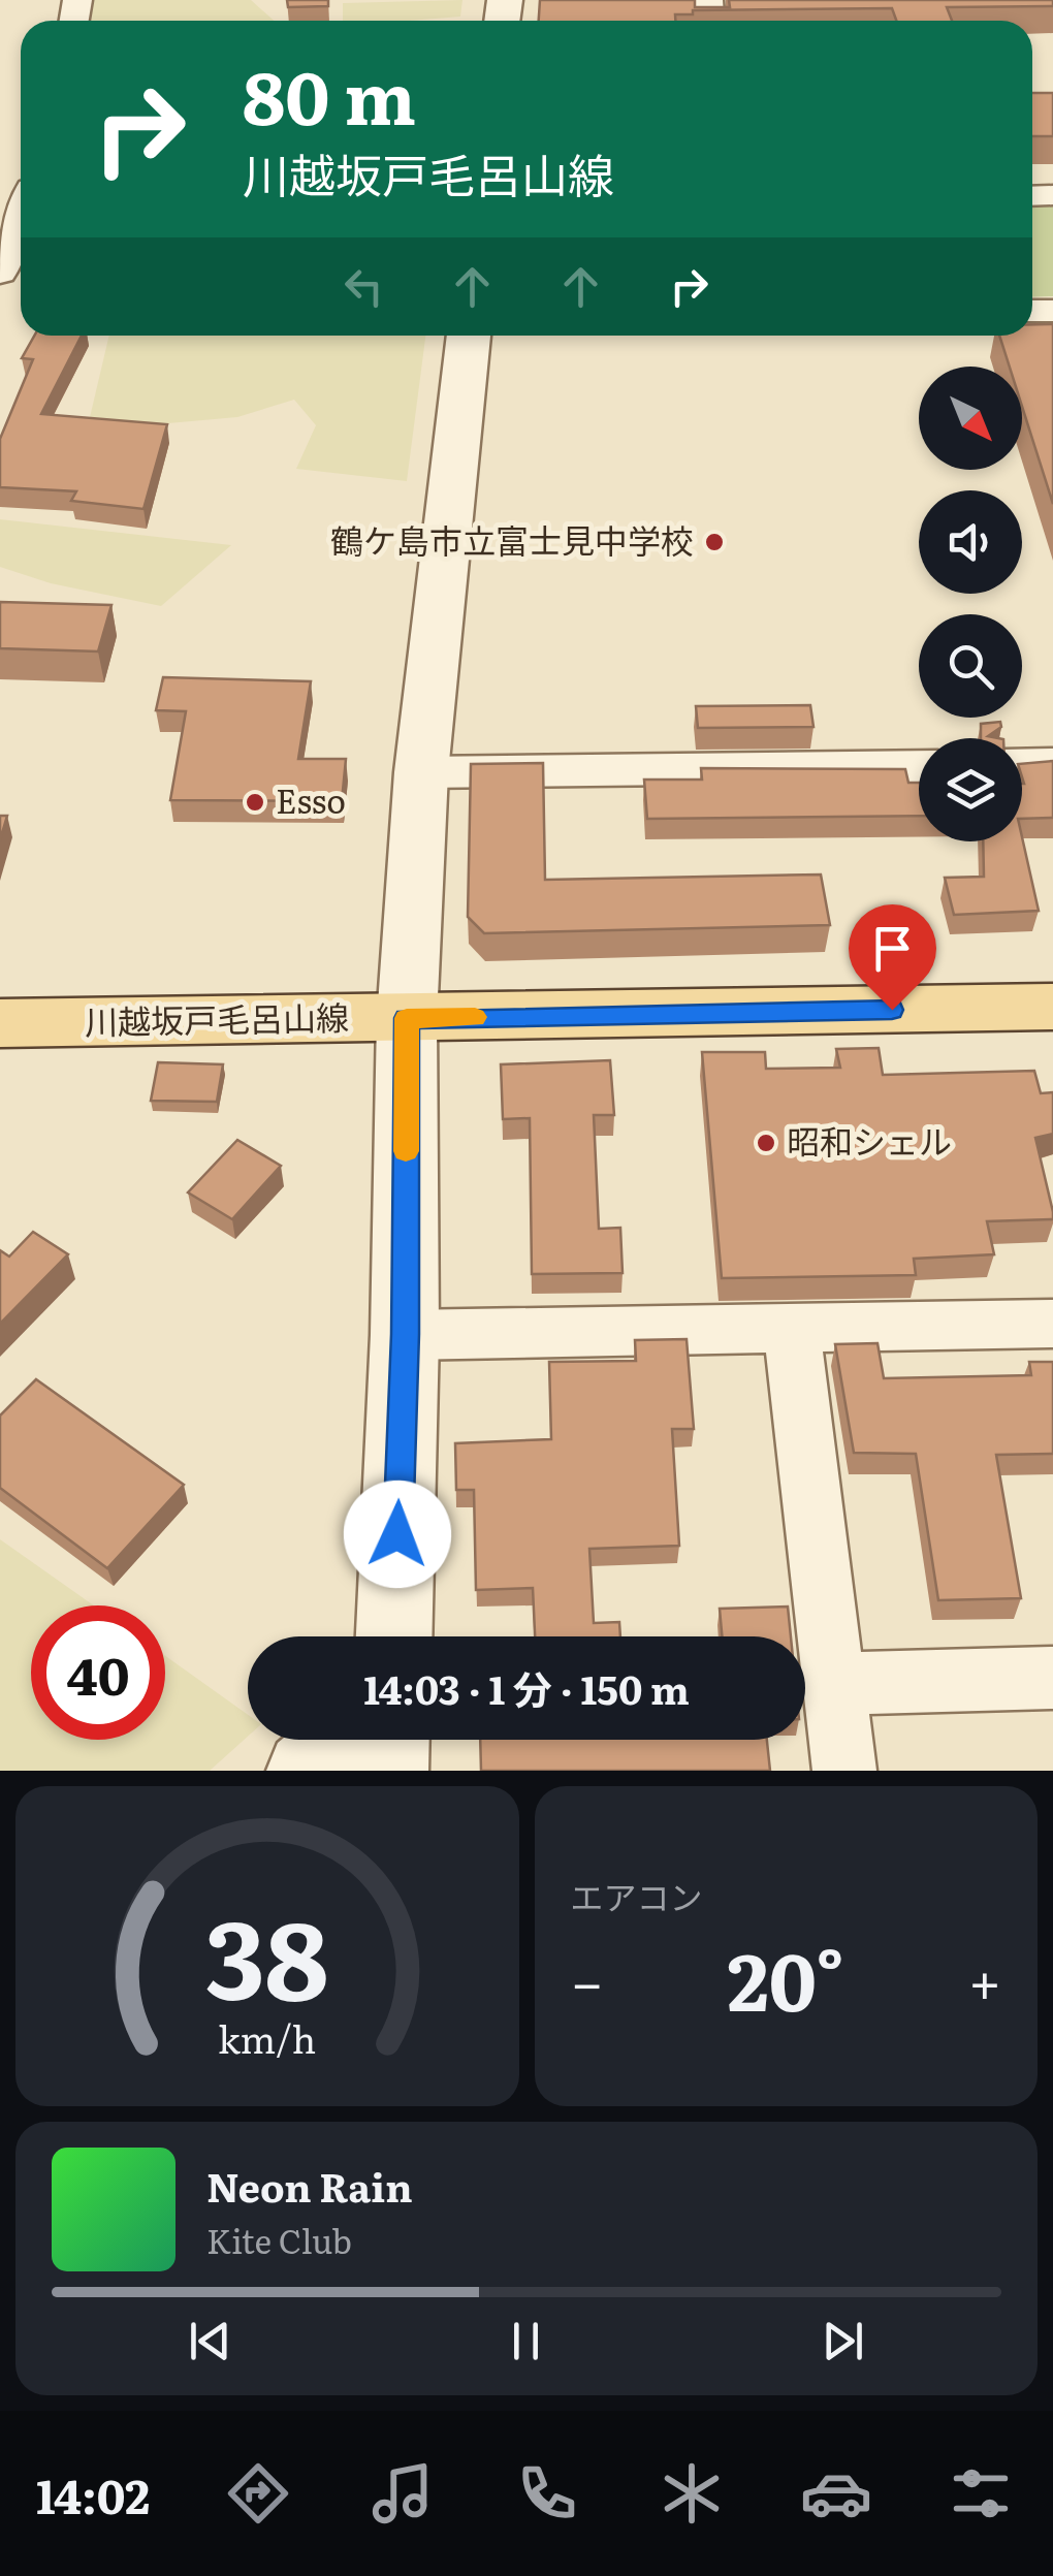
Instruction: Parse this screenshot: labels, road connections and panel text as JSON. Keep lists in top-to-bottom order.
{
  "streets": {
    "main road": ["川越坂戸毛呂山線"]
  },
  "places": ["鶴ケ島市立富士見中学校", "Esso", "昭和シェル"],
  "north": "bottom right",
  "page": {
    "turn": ["80 m", "川越坂戸毛呂山線"],
    "limit": "40",
    "trip": "14:03 · 1 分 · 150 m",
    "tile": "エアコン",
    "heat": ["−", "20°", "+"],
    "song": ["Neon Rain", "Kite Club"],
    "tabs": "14:02",
    "gauge": ["38", "km/h"]
  }
}
